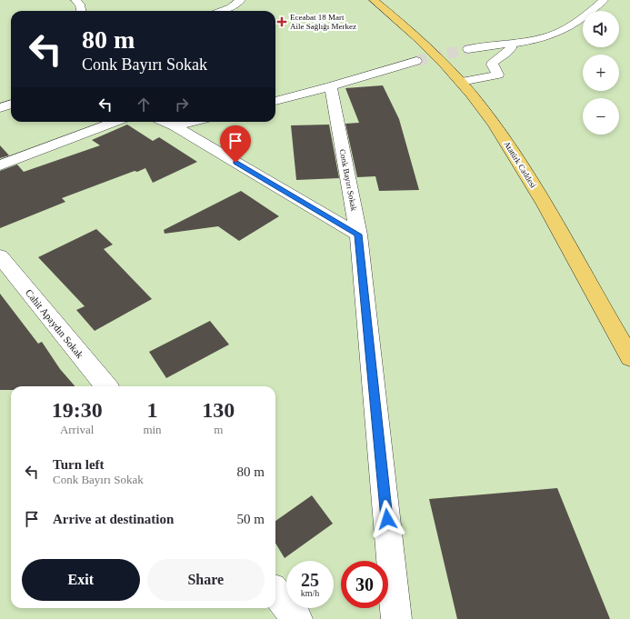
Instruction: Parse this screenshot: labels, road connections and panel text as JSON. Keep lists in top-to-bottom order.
{
  "streets": {
    "main road": ["Atatürk Caddesi"],
    "street": ["Conk Bayırı Sokak", "Cahit Apaydın Sokak"]
  },
  "places": {
    "health": ["Eceabat 18 Mart Aile Sağlığı Merkez"]
  },
  "page": {
    "map_buttons": ["+", "−"],
    "turn": ["80 m", "Conk Bayırı Sokak"],
    "eta": [
      "19:30",
      "Arrival",
      "1",
      "min",
      "130",
      "m"
    ],
    "list": [
      {
        "name": "Turn left",
        "note": "Conk Bayırı Sokak",
        "value": "80 m"
      },
      {
        "name": "Arrive at destination",
        "value": "50 m"
      }
    ],
    "buttons": ["Exit", "Share"],
    "speed": "25 km/h",
    "limit": "30"
  }
}
